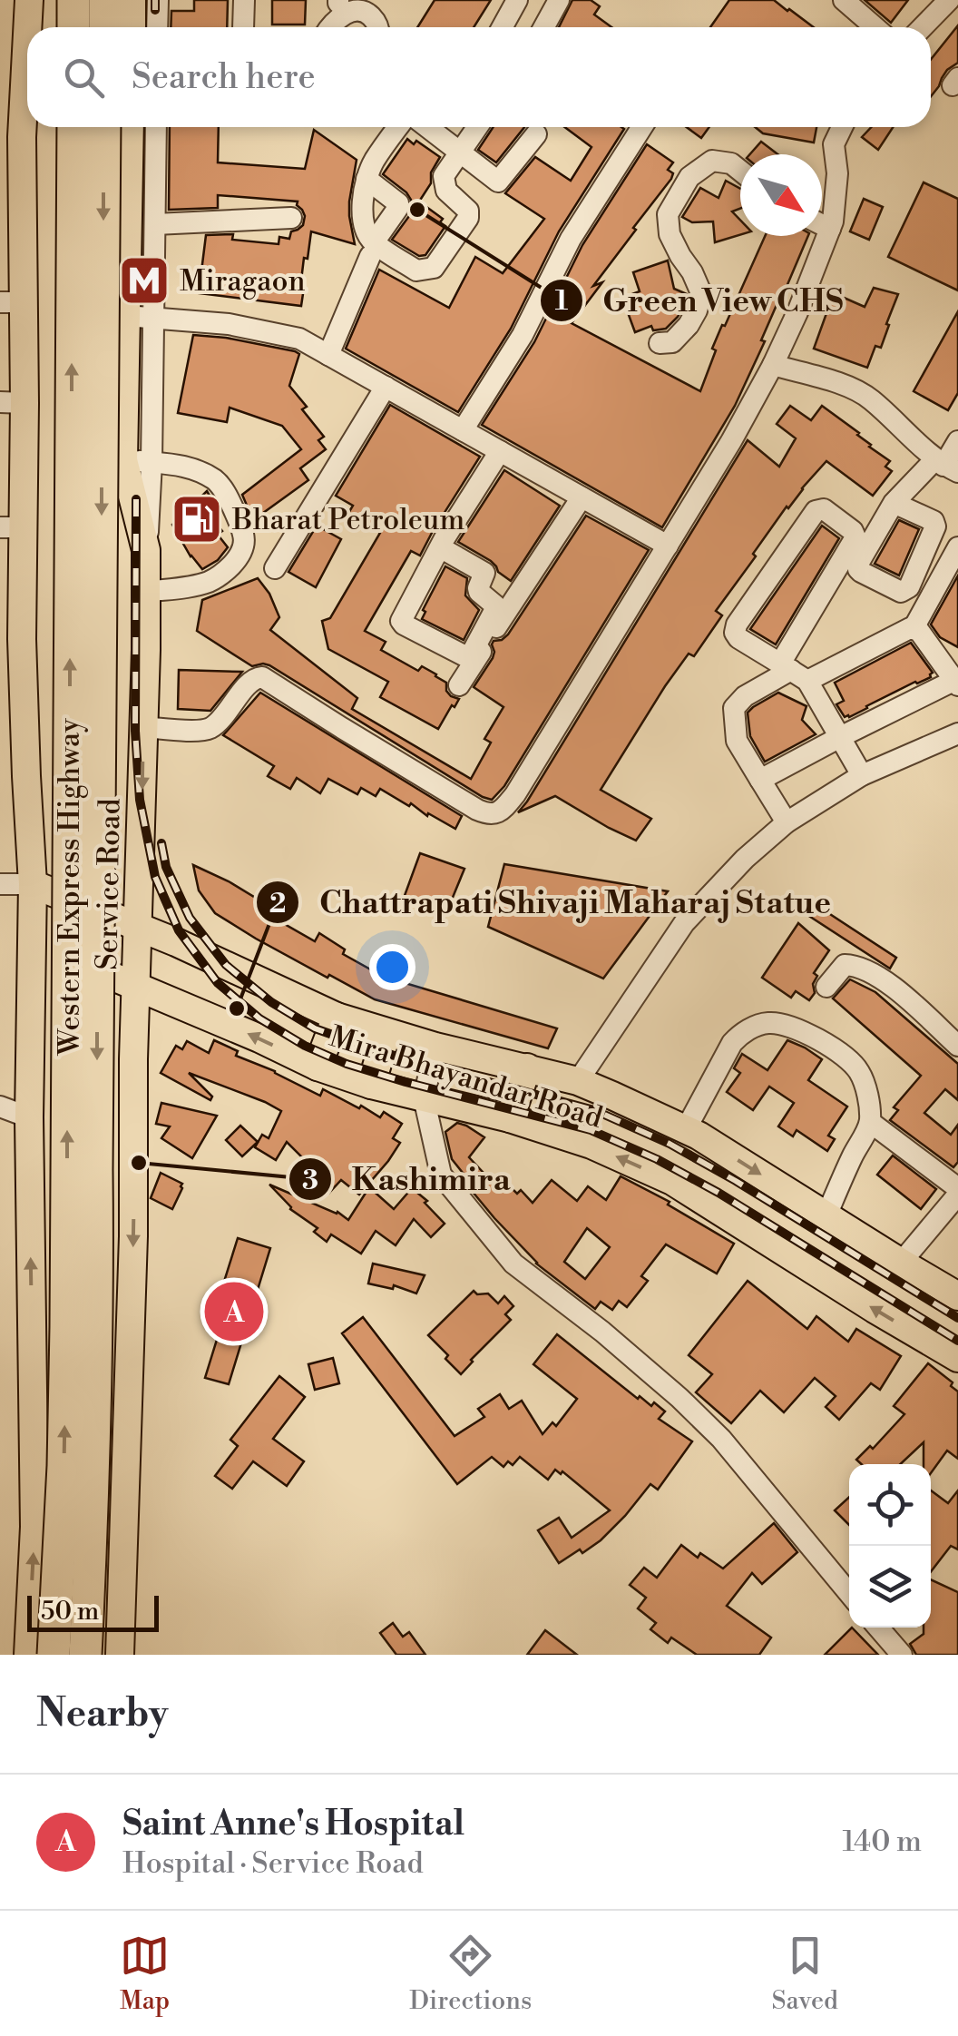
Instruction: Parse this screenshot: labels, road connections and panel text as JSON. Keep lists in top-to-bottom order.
{
  "streets": {
    "highway": ["Western Express Highway"],
    "main road": ["Service Road", "Mira Bhayandar Road"]
  },
  "crossings": [
    ["Service Road", "Mira Bhayandar Road"]
  ],
  "places": {
    "other": ["Green View CHS", "Chattrapati Shivaji Maharaj Statue", "Kashimira"],
    "metro station": ["Miragaon"],
    "fuel station": ["Bharat Petroleum"]
  },
  "scale_bar": "50 m",
  "north": "bottom right",
  "page": {
    "search": "Search here",
    "pins": "A",
    "scale": "50 m",
    "heading": "Nearby",
    "list": [
      {
        "mark": "A",
        "name": "Saint Anne's Hospital",
        "note": "Hospital · Service Road",
        "value": "140 m"
      }
    ],
    "nav": ["Map", "Directions", "Saved"]
  }
}
